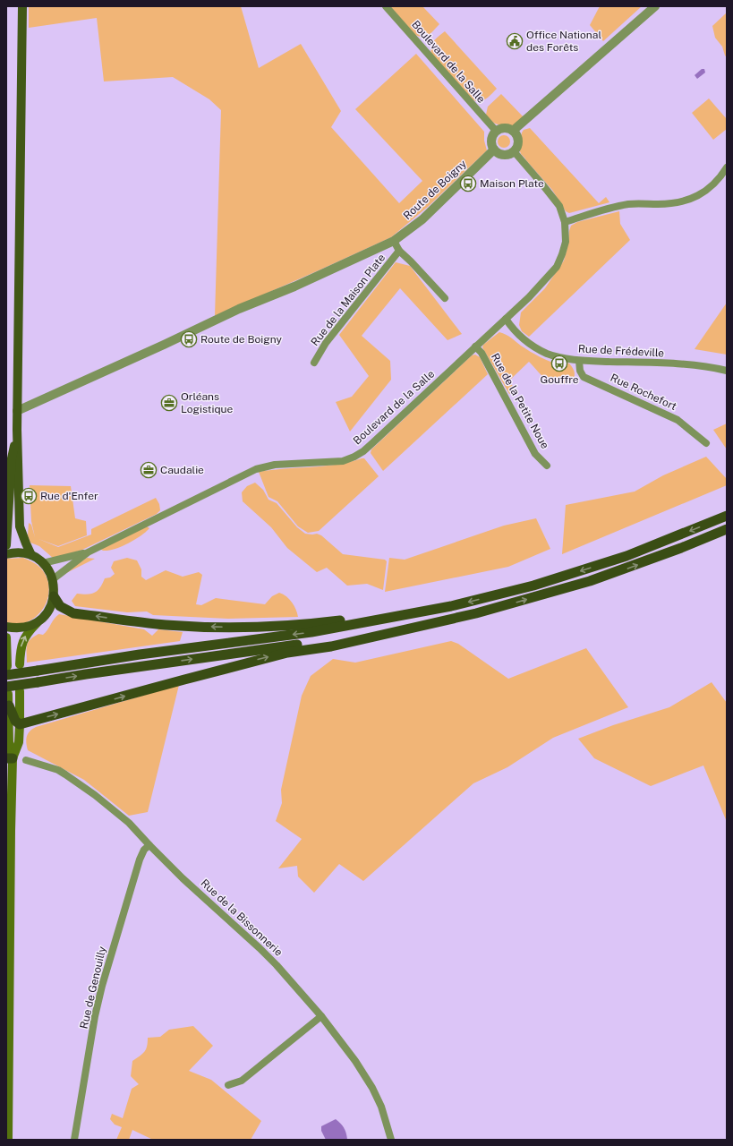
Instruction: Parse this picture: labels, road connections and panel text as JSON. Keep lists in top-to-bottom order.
{
  "streets": {
    "street": [
      "Boulevard de la Salle",
      "Route de Boigny",
      "Rue de la Maison Plate",
      "Rue de Frédeville",
      "Rue Rochefort",
      "Rue de la Petite Noue",
      "Rue de la Bissonnerie",
      "Rue de Genouilly"
    ]
  },
  "crossings": [
    ["Boulevard de la Salle", "Route de Boigny"],
    ["Boulevard de la Salle", "Rue de Frédeville"],
    ["Boulevard de la Salle", "Rue de la Petite Noue"],
    ["Rue de Frédeville", "Rue Rochefort"],
    ["Rue de la Bissonnerie", "Rue de Genouilly"]
  ],
  "places": {
    "public building": ["Office National des Forêts"],
    "bus stop": [
      "Maison Plate",
      "Route de Boigny",
      "Gouffre",
      "Rue d'Enfer"
    ],
    "office": ["Orléans Logistique", "Caudalie"]
  }
}
